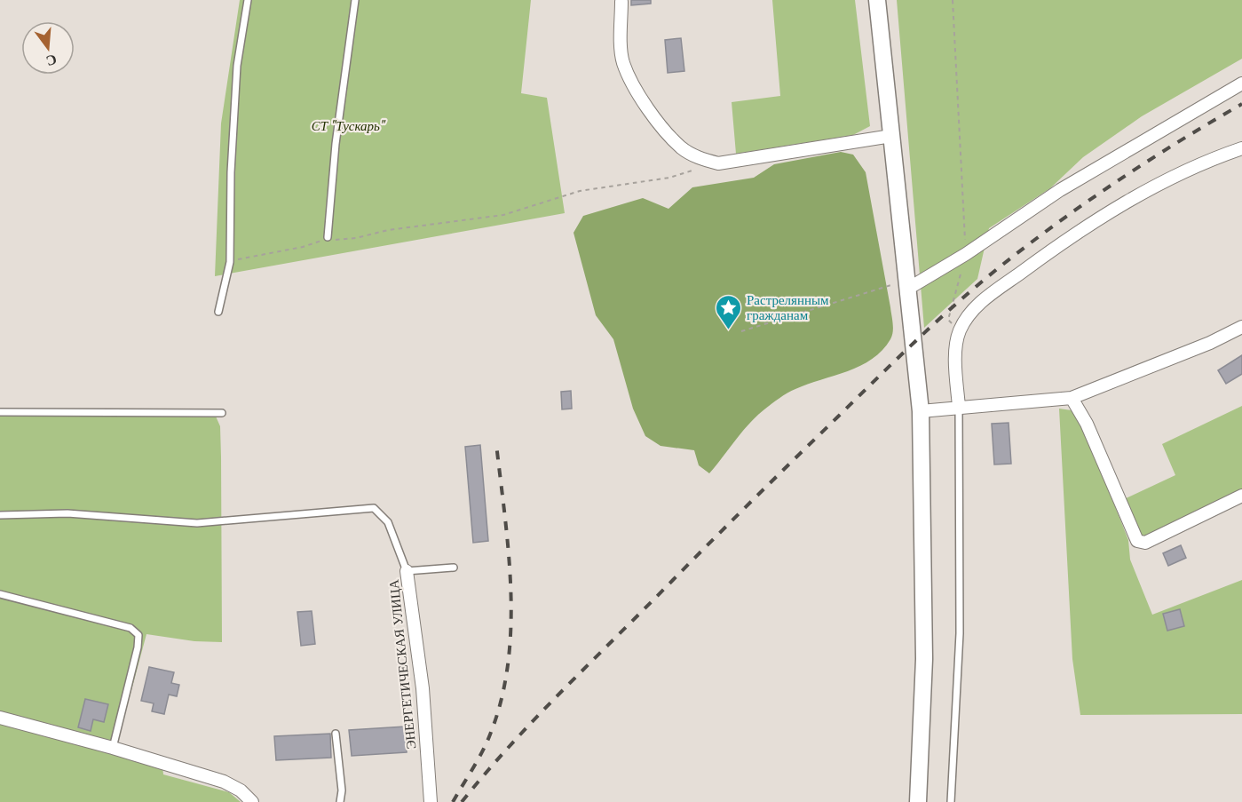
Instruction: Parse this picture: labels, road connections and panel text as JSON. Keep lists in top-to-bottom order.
{
  "streets": {
    "street": ["ЭНЕРГЕТИЧЕСКАЯ УЛИЦА"]
  },
  "parks": ["СТ \"Тускарь\""],
  "places": {
    "place": ["Растрелянным гражданам"]
  },
  "north": "bottom"
}
